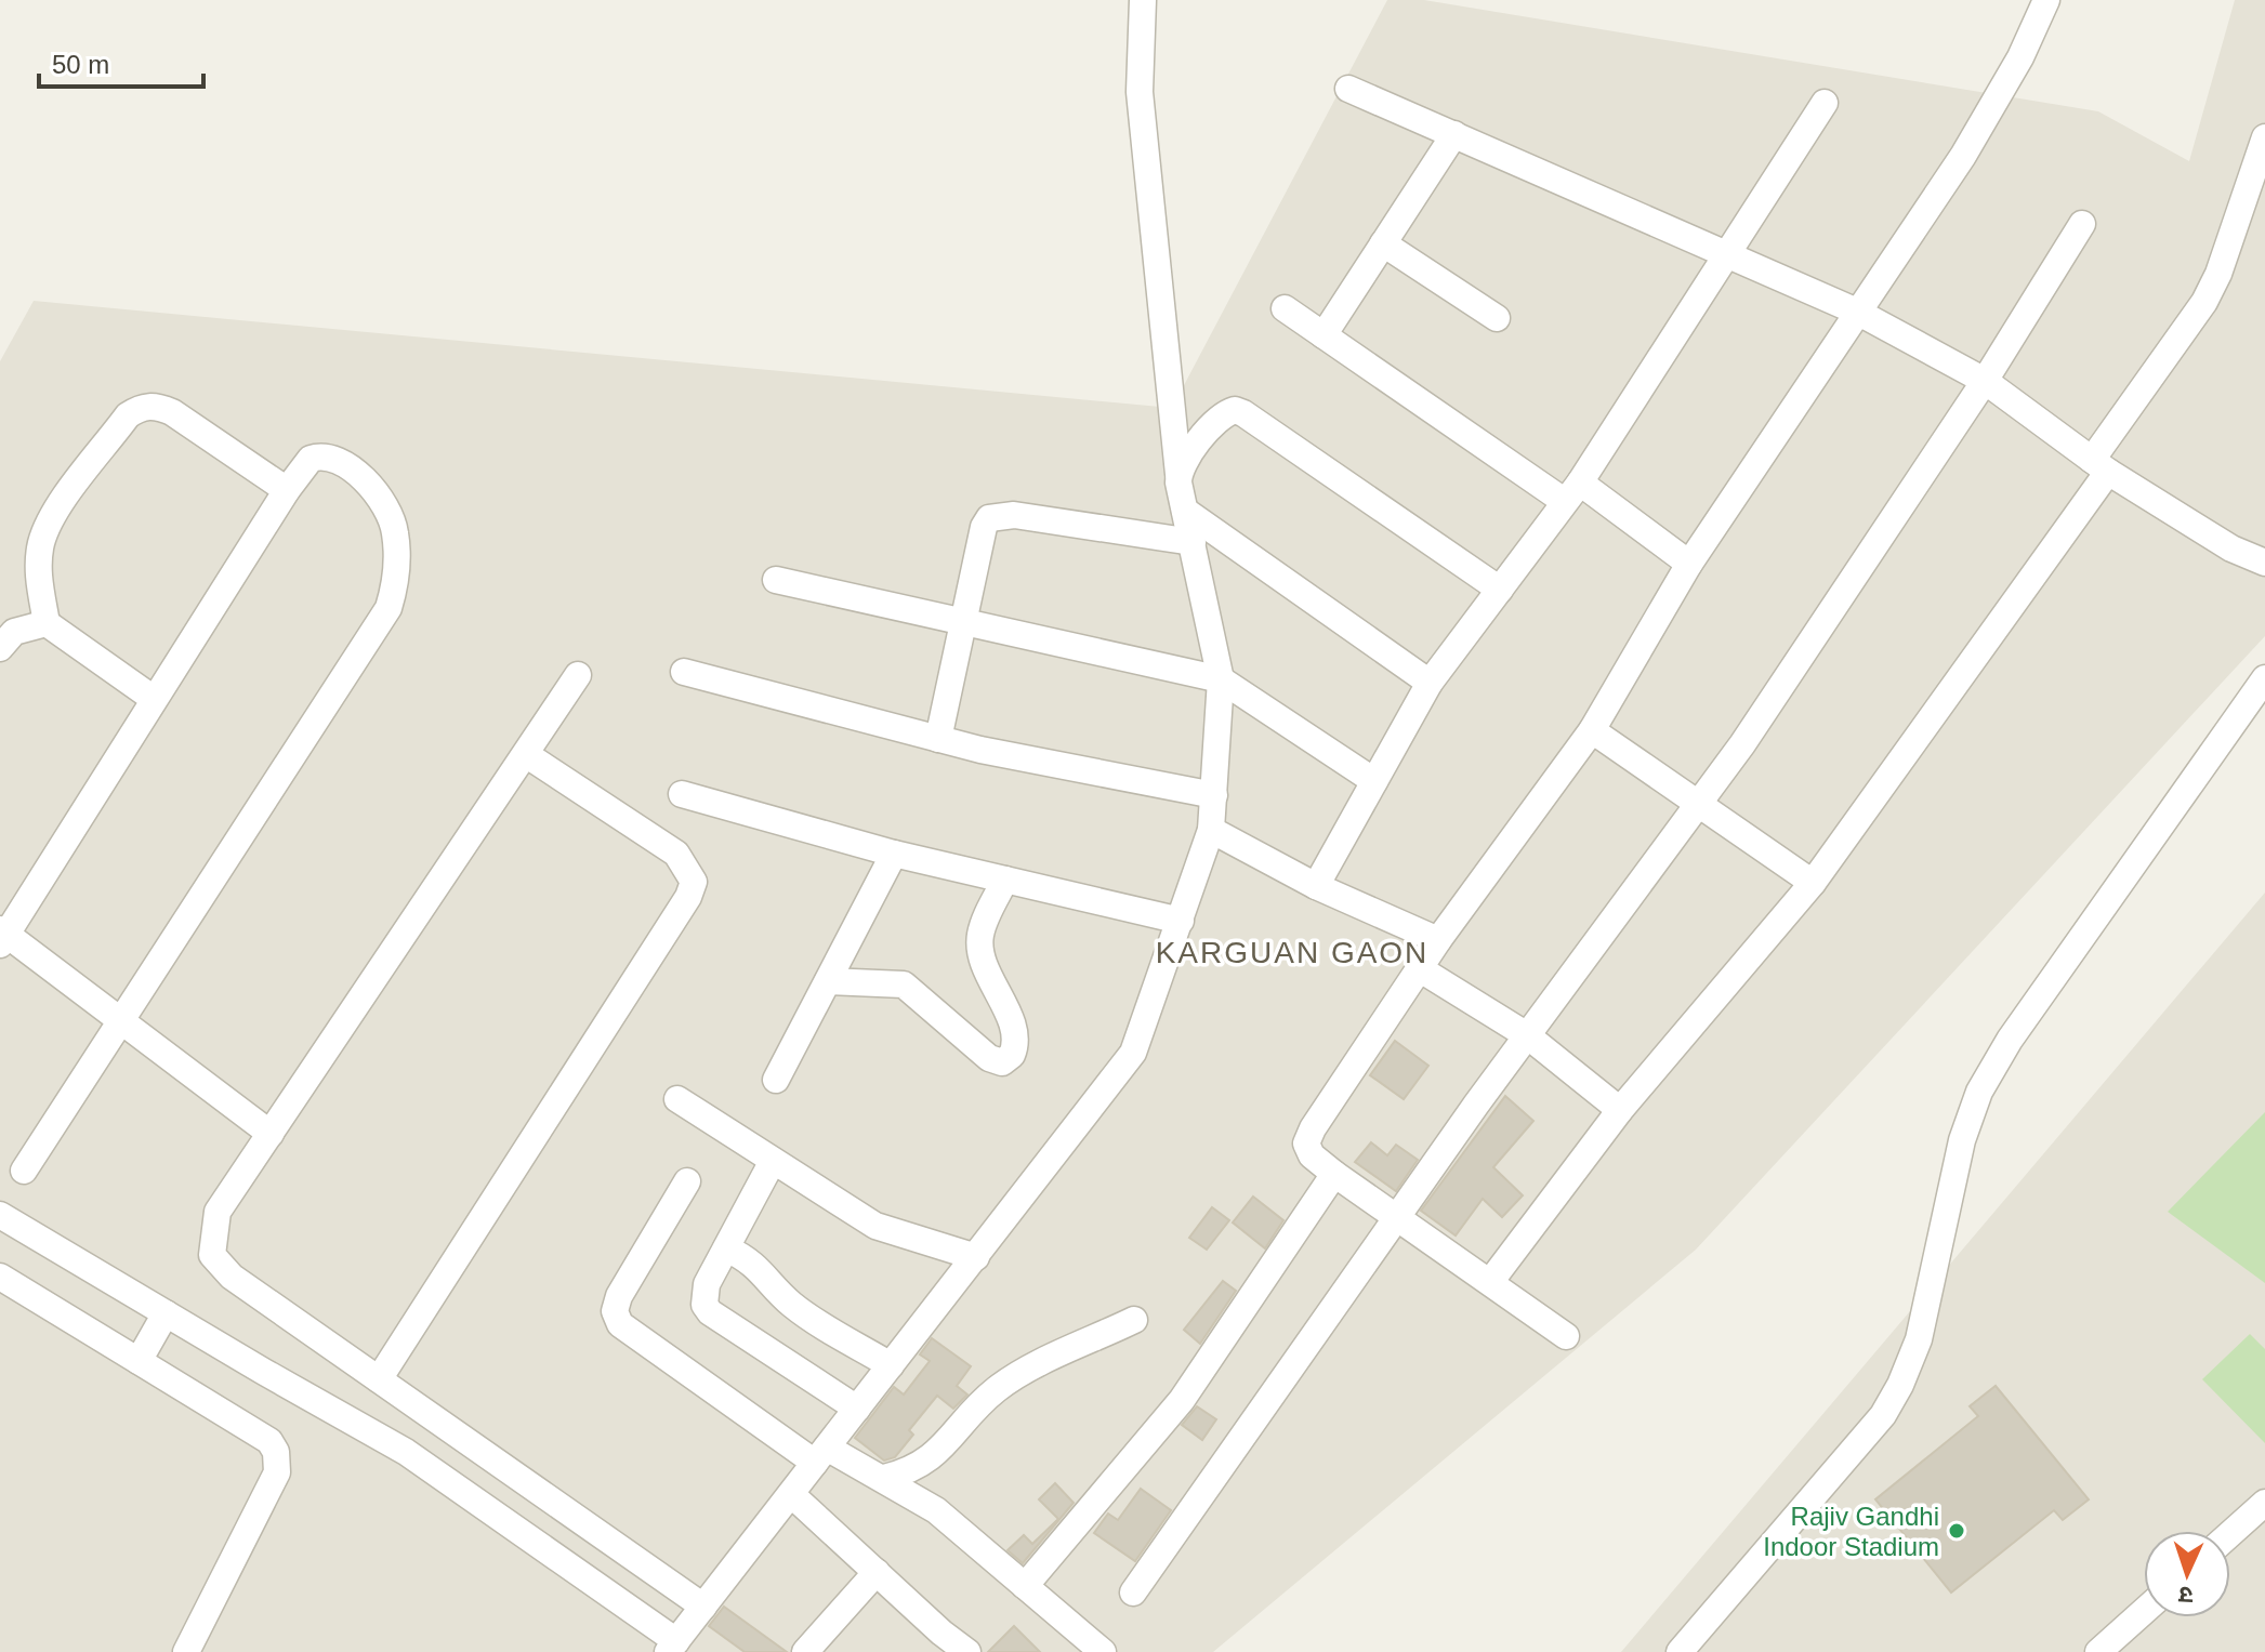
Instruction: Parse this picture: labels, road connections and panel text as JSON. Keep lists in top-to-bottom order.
{
  "districts": ["KARGUAN GAON"],
  "places": ["Rajiv Gandhi Indoor Stadium"],
  "scale_bar": "50 m",
  "north": "bottom"
}
